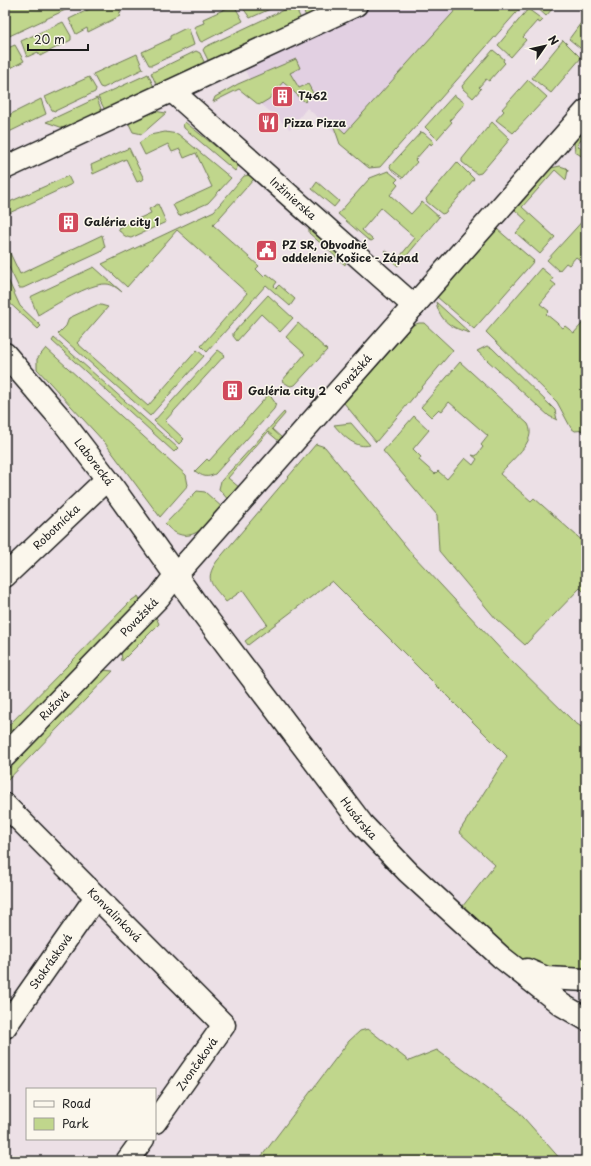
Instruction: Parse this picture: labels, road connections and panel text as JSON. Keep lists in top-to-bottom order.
{
  "streets": {
    "street": [
      "Inžinierska",
      "Považská",
      "Laborecká",
      "Robotnícka",
      "Ružová",
      "Husárska",
      "Konvalinková",
      "Stokrásková",
      "Zvončeková"
    ]
  },
  "crossings": [
    ["Inžinierska", "Považská"],
    ["Považská", "Laborecká"],
    ["Považská", "Ružová"],
    ["Považská", "Husárska"],
    ["Laborecká", "Robotnícka"],
    ["Laborecká", "Husárska"],
    ["Konvalinková", "Stokrásková"],
    ["Konvalinková", "Zvončeková"]
  ],
  "places": {
    "building": ["T462", "Galéria city 1", "Galéria city 2"],
    "restaurant": ["Pizza Pizza"],
    "public building": ["PZ SR, Obvodné oddelenie Košice - Západ"]
  },
  "legend": ["Road", "Park"],
  "scale_bar": "20 m",
  "north": "top right"
}
